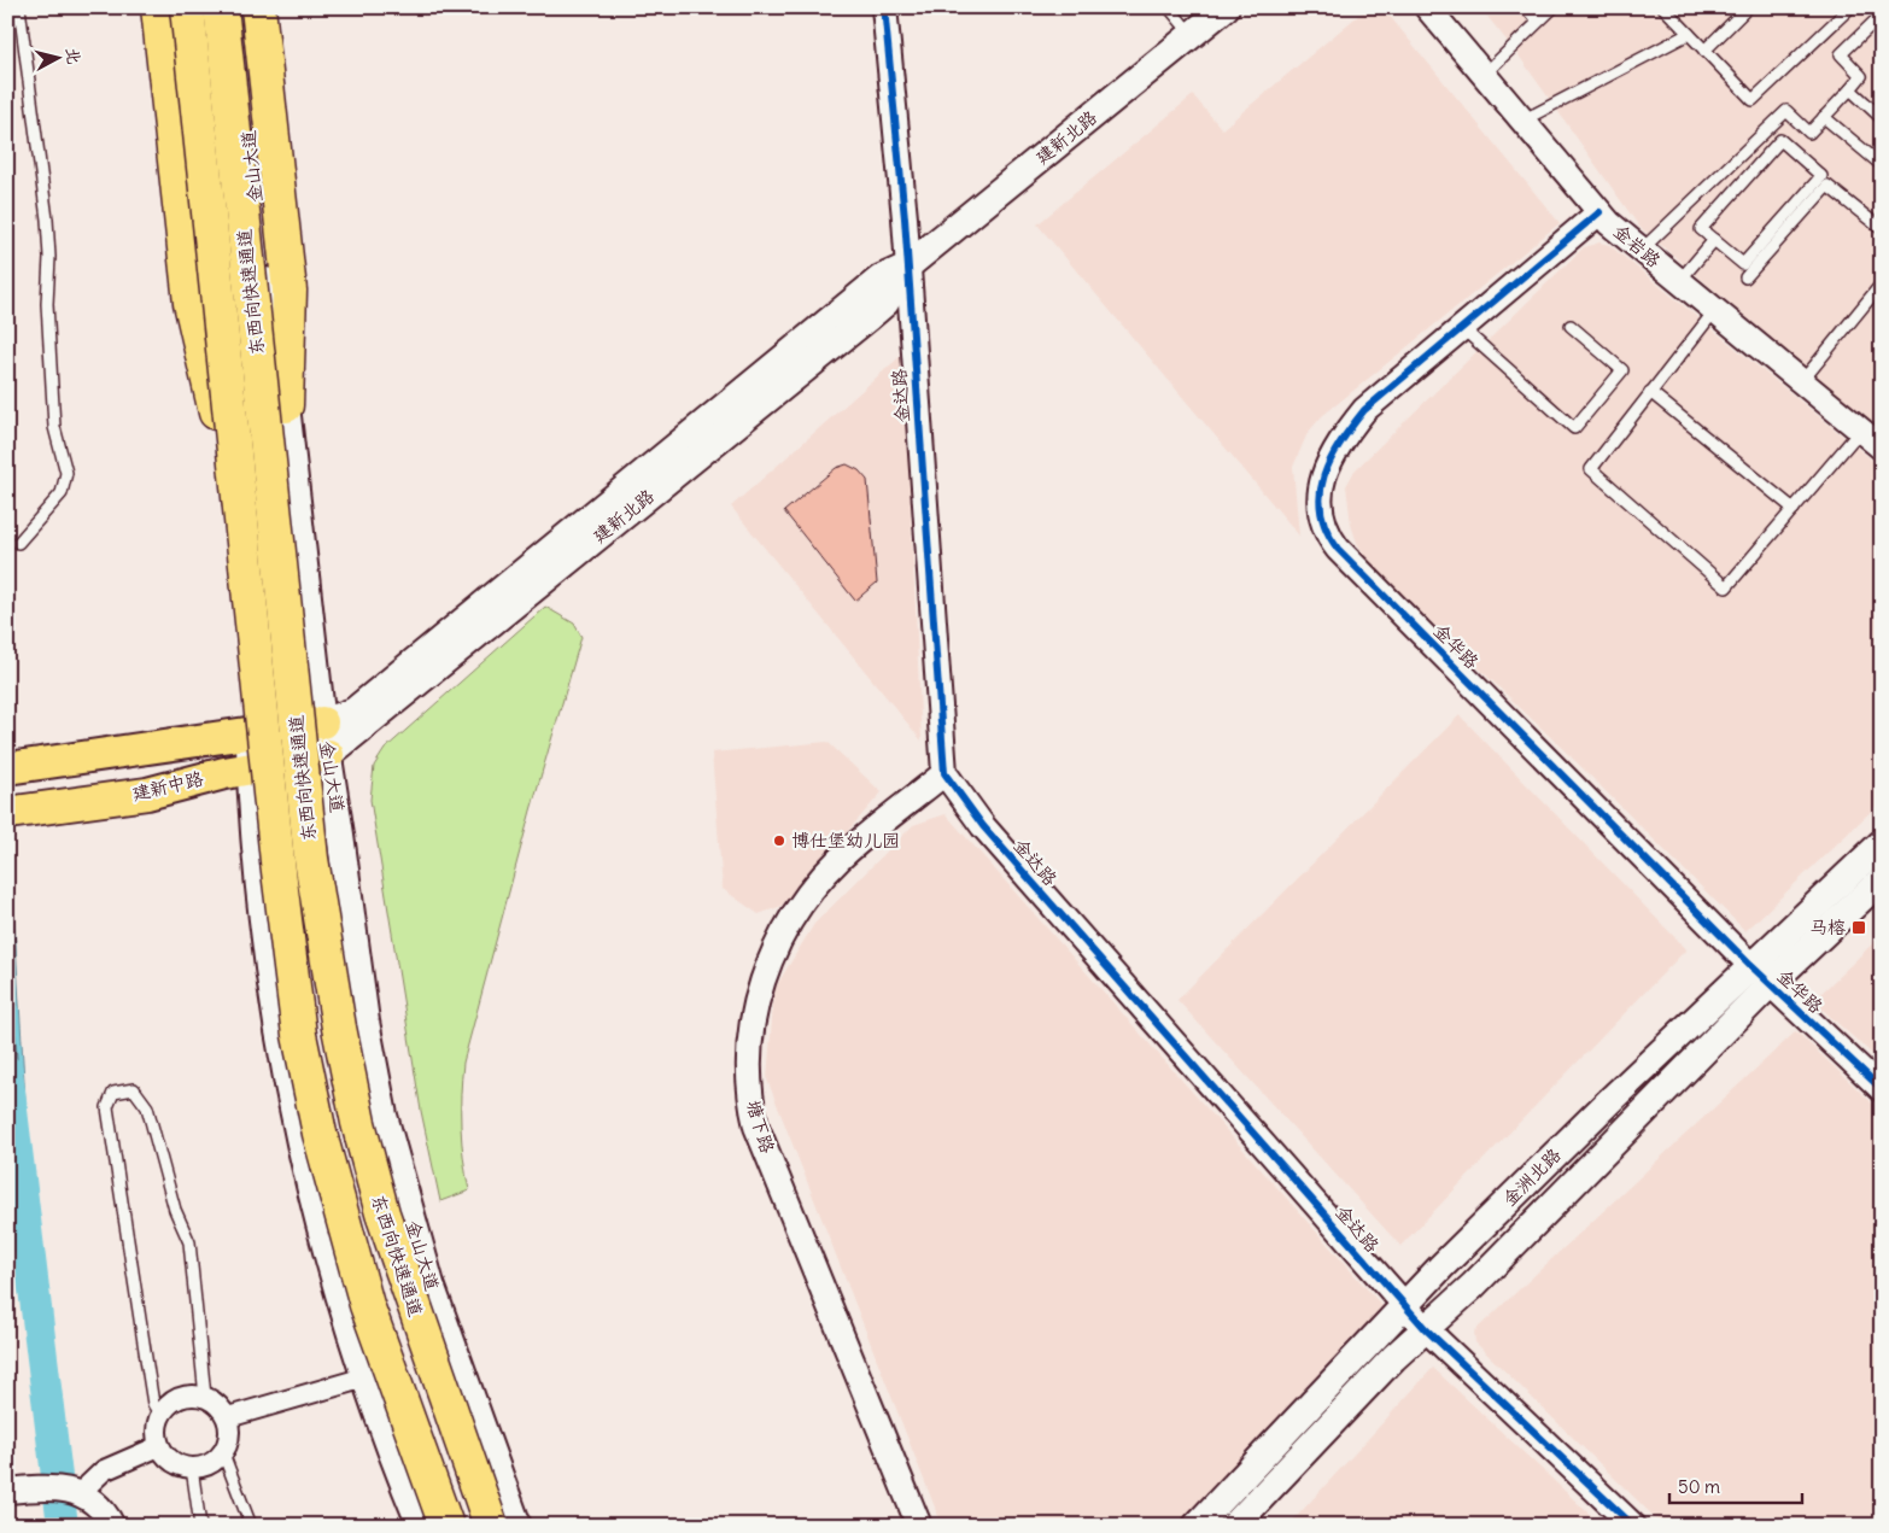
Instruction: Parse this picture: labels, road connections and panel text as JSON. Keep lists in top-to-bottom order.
{
  "streets": {
    "highway": ["东西向快速通道"],
    "main road": [
      "建新北路",
      "金山大道",
      "建新中路",
      "金洲北路"
    ],
    "street": [
      "金岩路",
      "金达路",
      "金华路",
      "塘下路"
    ]
  },
  "crossings": [
    ["建新北路", "金山大道"],
    ["建新北路", "金达路"],
    ["建新北路", "建新中路"],
    ["金山大道", "建新中路"],
    ["金岩路", "金华路"],
    ["金达路", "塘下路"],
    ["金达路", "金洲北路"],
    ["金华路", "金洲北路"]
  ],
  "places": {
    "other": ["博仕堡幼儿园"],
    "transit": ["马榕"]
  },
  "scale_bar": "50 m",
  "north": "right"
}
